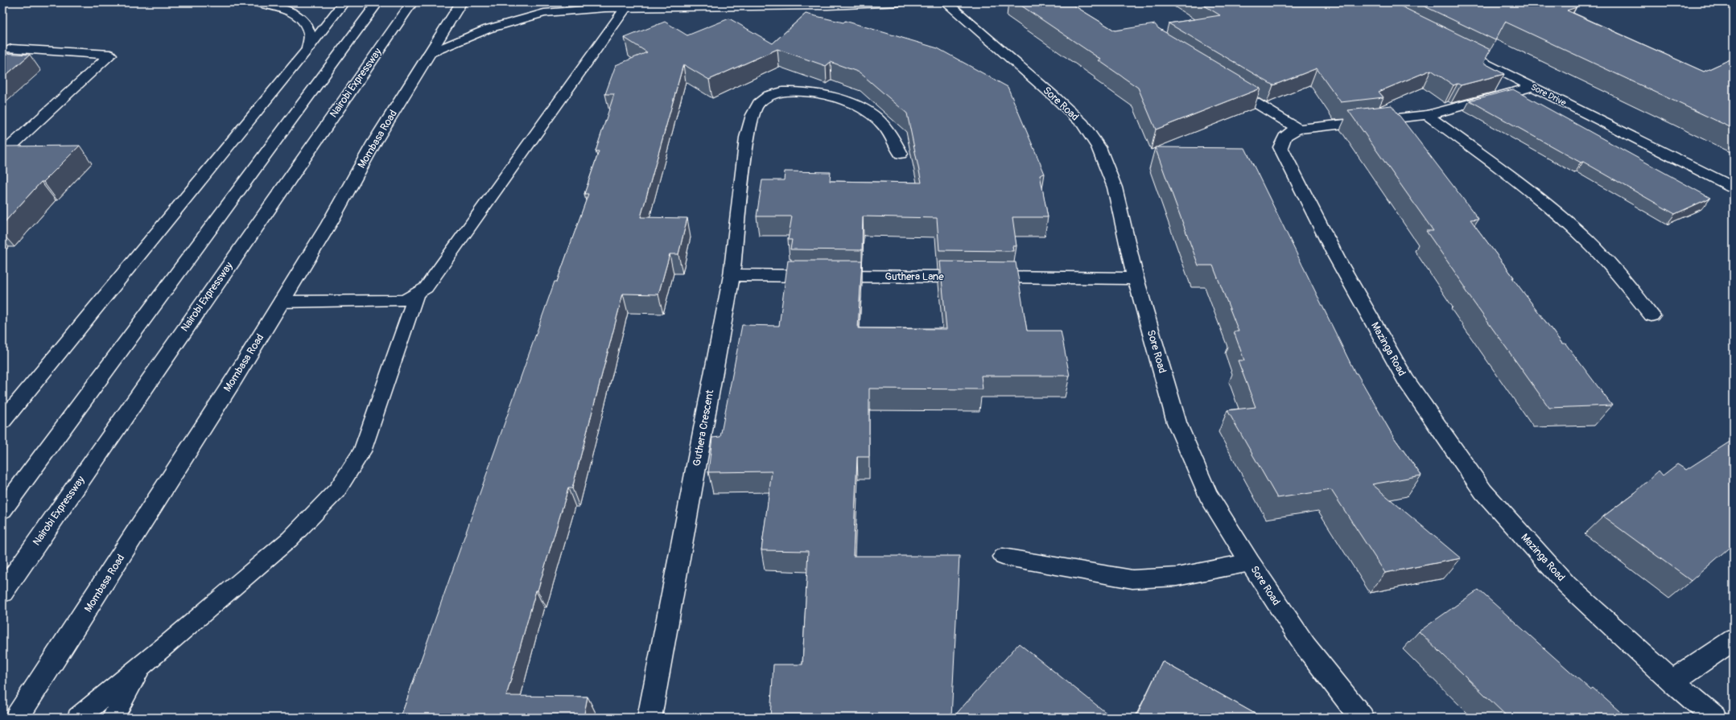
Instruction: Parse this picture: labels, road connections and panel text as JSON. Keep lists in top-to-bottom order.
{
  "streets": {
    "main road": [
      "Nairobi Expressway",
      "Sore Drive",
      "Sore Road",
      "Mombasa Road",
      "Guthera Lane",
      "Mazinga Road",
      "Guthera Crescent"
    ]
  },
  "crossings": [
    ["Sore Drive", "Mazinga Road"],
    ["Sore Road", "Guthera Lane"],
    ["Guthera Lane", "Guthera Crescent"]
  ]
}
